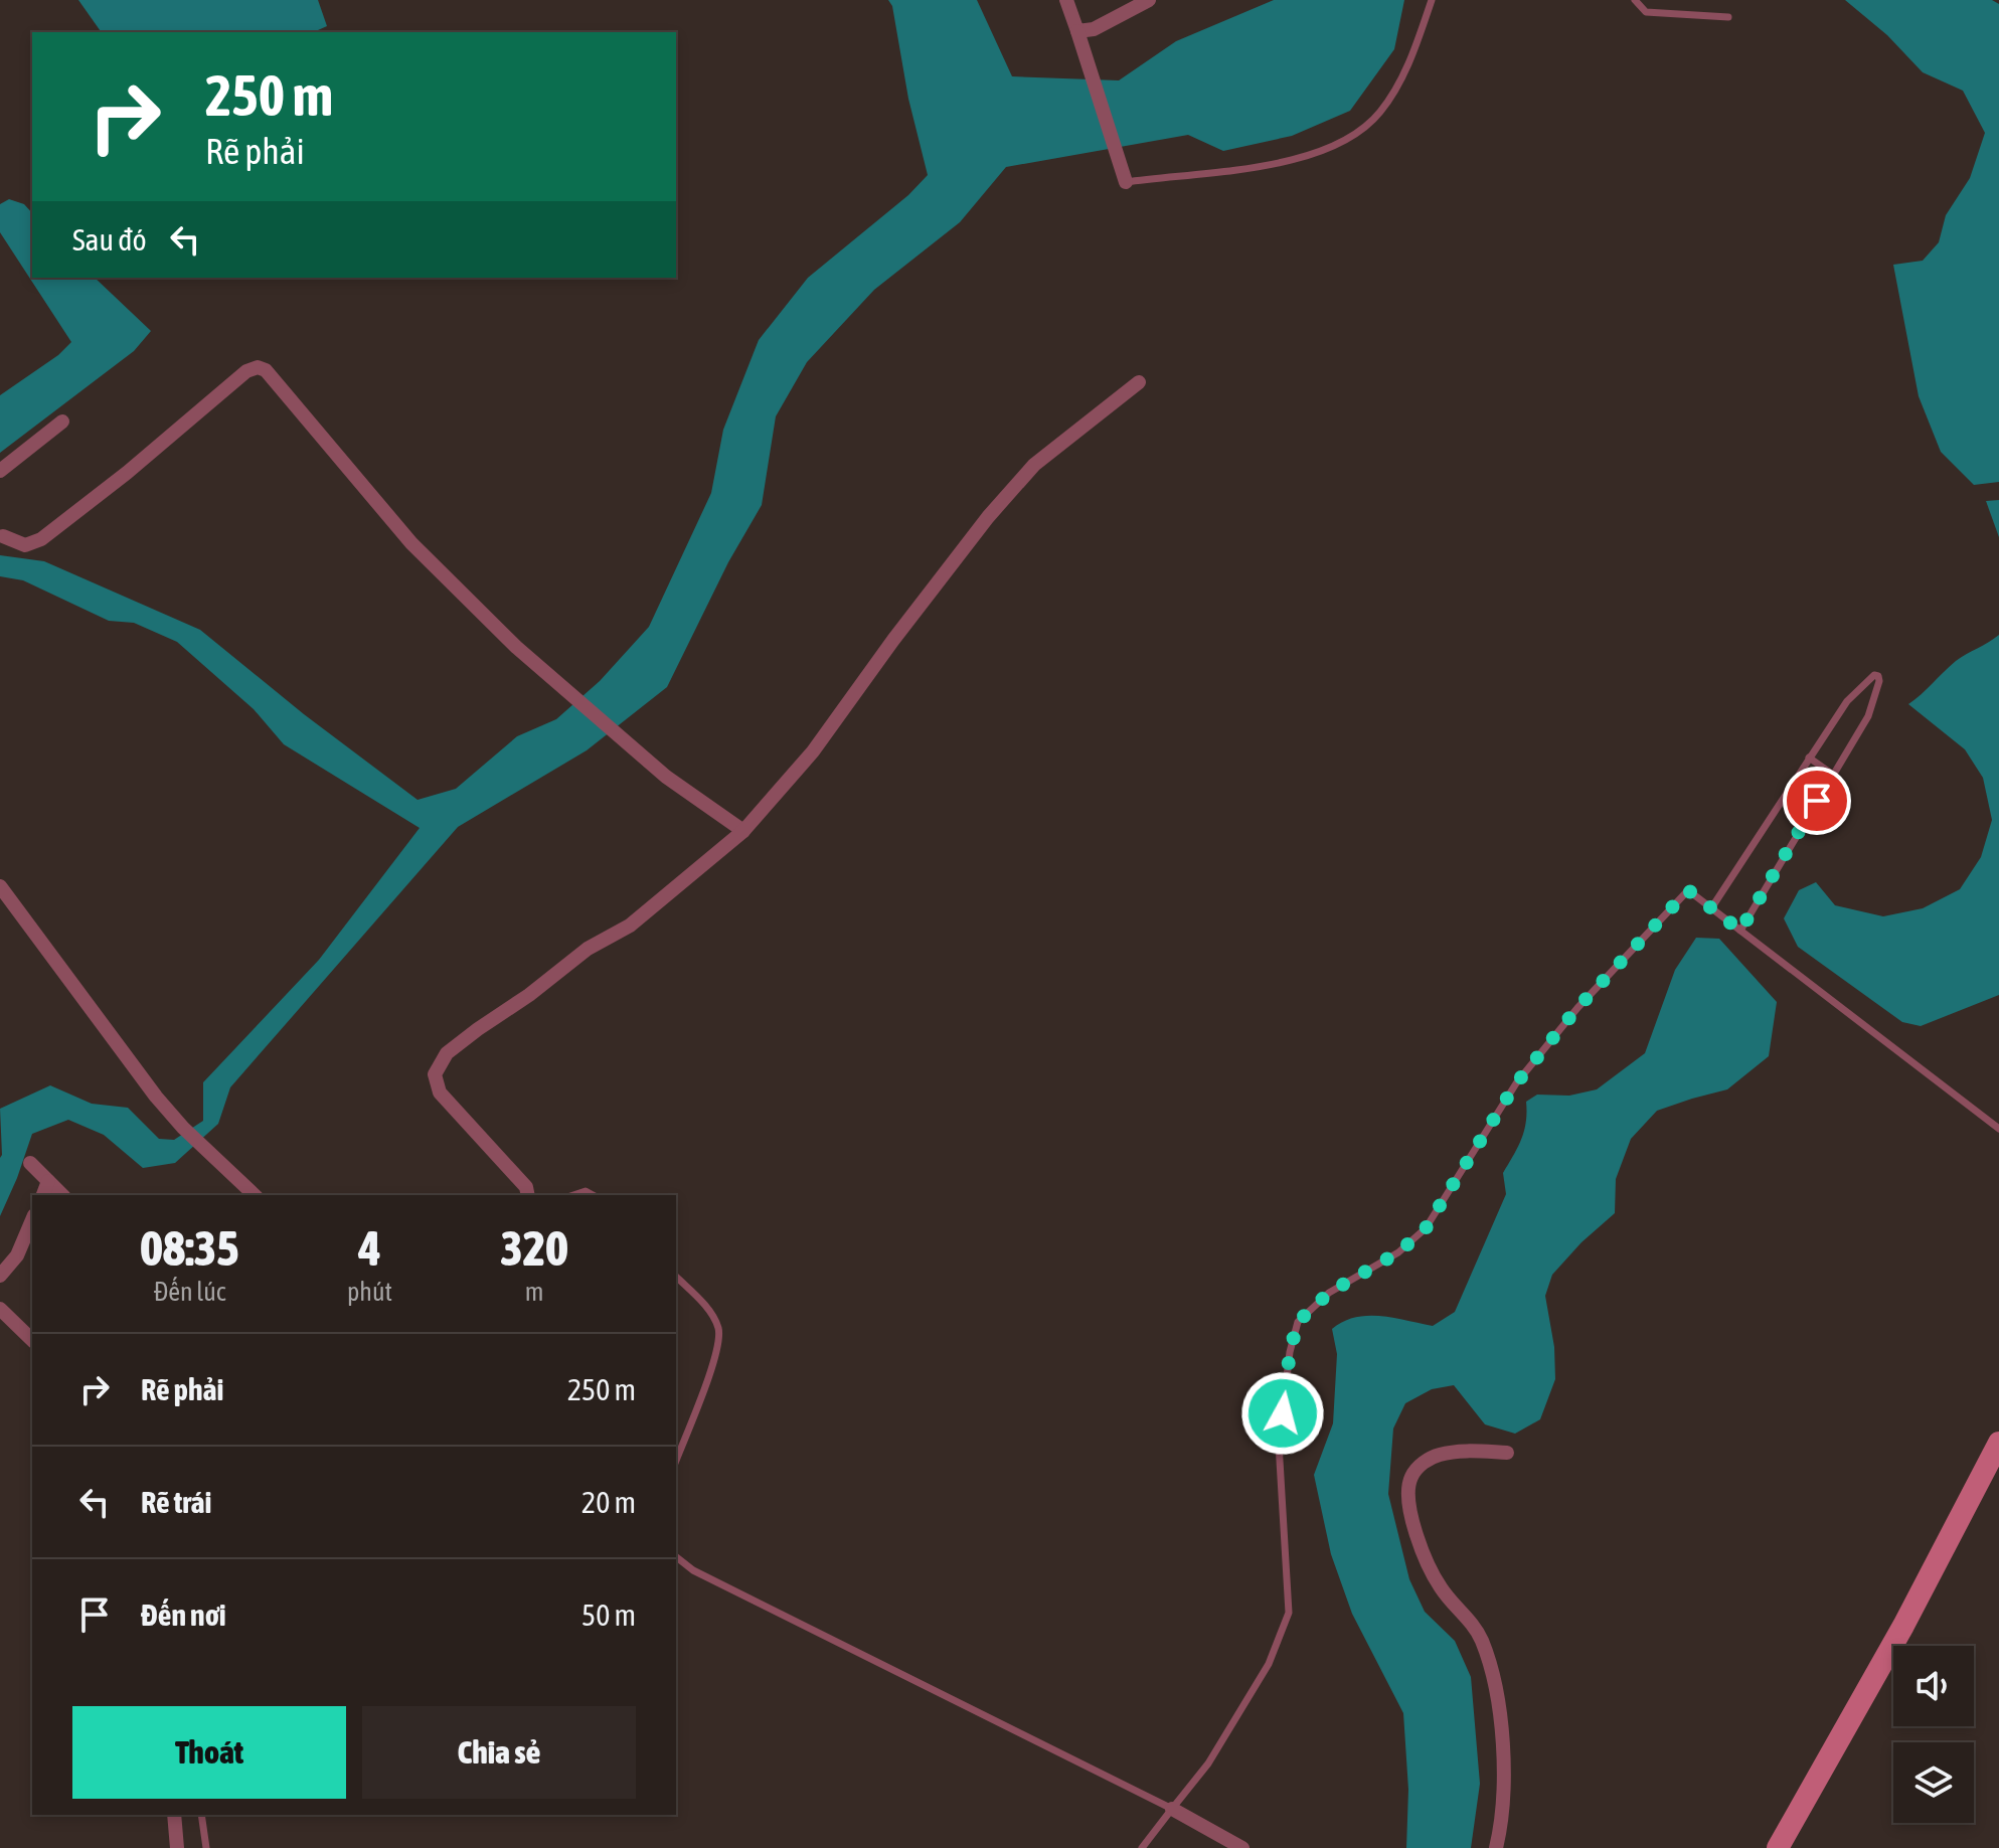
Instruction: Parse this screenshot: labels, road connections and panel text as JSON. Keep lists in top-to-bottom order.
{
  "page": {
    "turn": ["250 m", "Rẽ phải"],
    "then": "Sau đó",
    "eta": [
      "08:35",
      "Đến lúc",
      "4",
      "phút",
      "320",
      "m"
    ],
    "list": [
      {
        "name": "Rẽ phải",
        "value": "250 m"
      },
      {
        "name": "Rẽ trái",
        "value": "20 m"
      },
      {
        "name": "Đến nơi",
        "value": "50 m"
      }
    ],
    "buttons": ["Thoát", "Chia sẻ"]
  }
}
